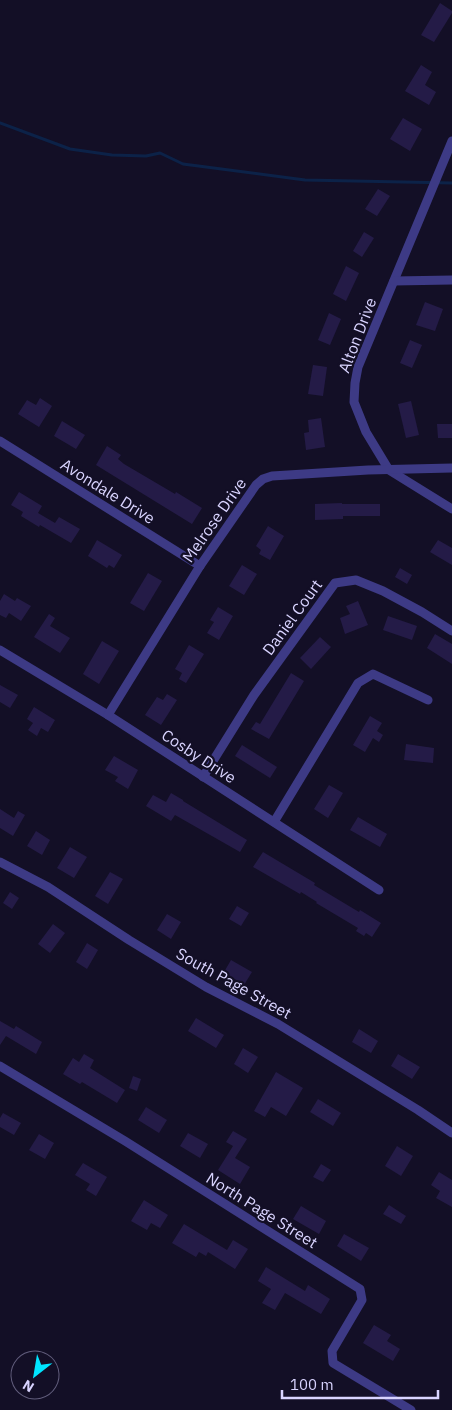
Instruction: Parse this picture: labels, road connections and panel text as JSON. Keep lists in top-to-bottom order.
{
  "streets": {
    "street": [
      "Alton Drive",
      "Avondale Drive",
      "Melrose Drive",
      "Daniel Court",
      "Cosby Drive",
      "South Page Street",
      "North Page Street"
    ]
  },
  "crossings": [
    ["Alton Drive", "Melrose Drive"],
    ["Avondale Drive", "Melrose Drive"],
    ["Melrose Drive", "Cosby Drive"],
    ["Daniel Court", "Cosby Drive"]
  ],
  "scale_bar": "100 m",
  "north": "bottom left"
}
